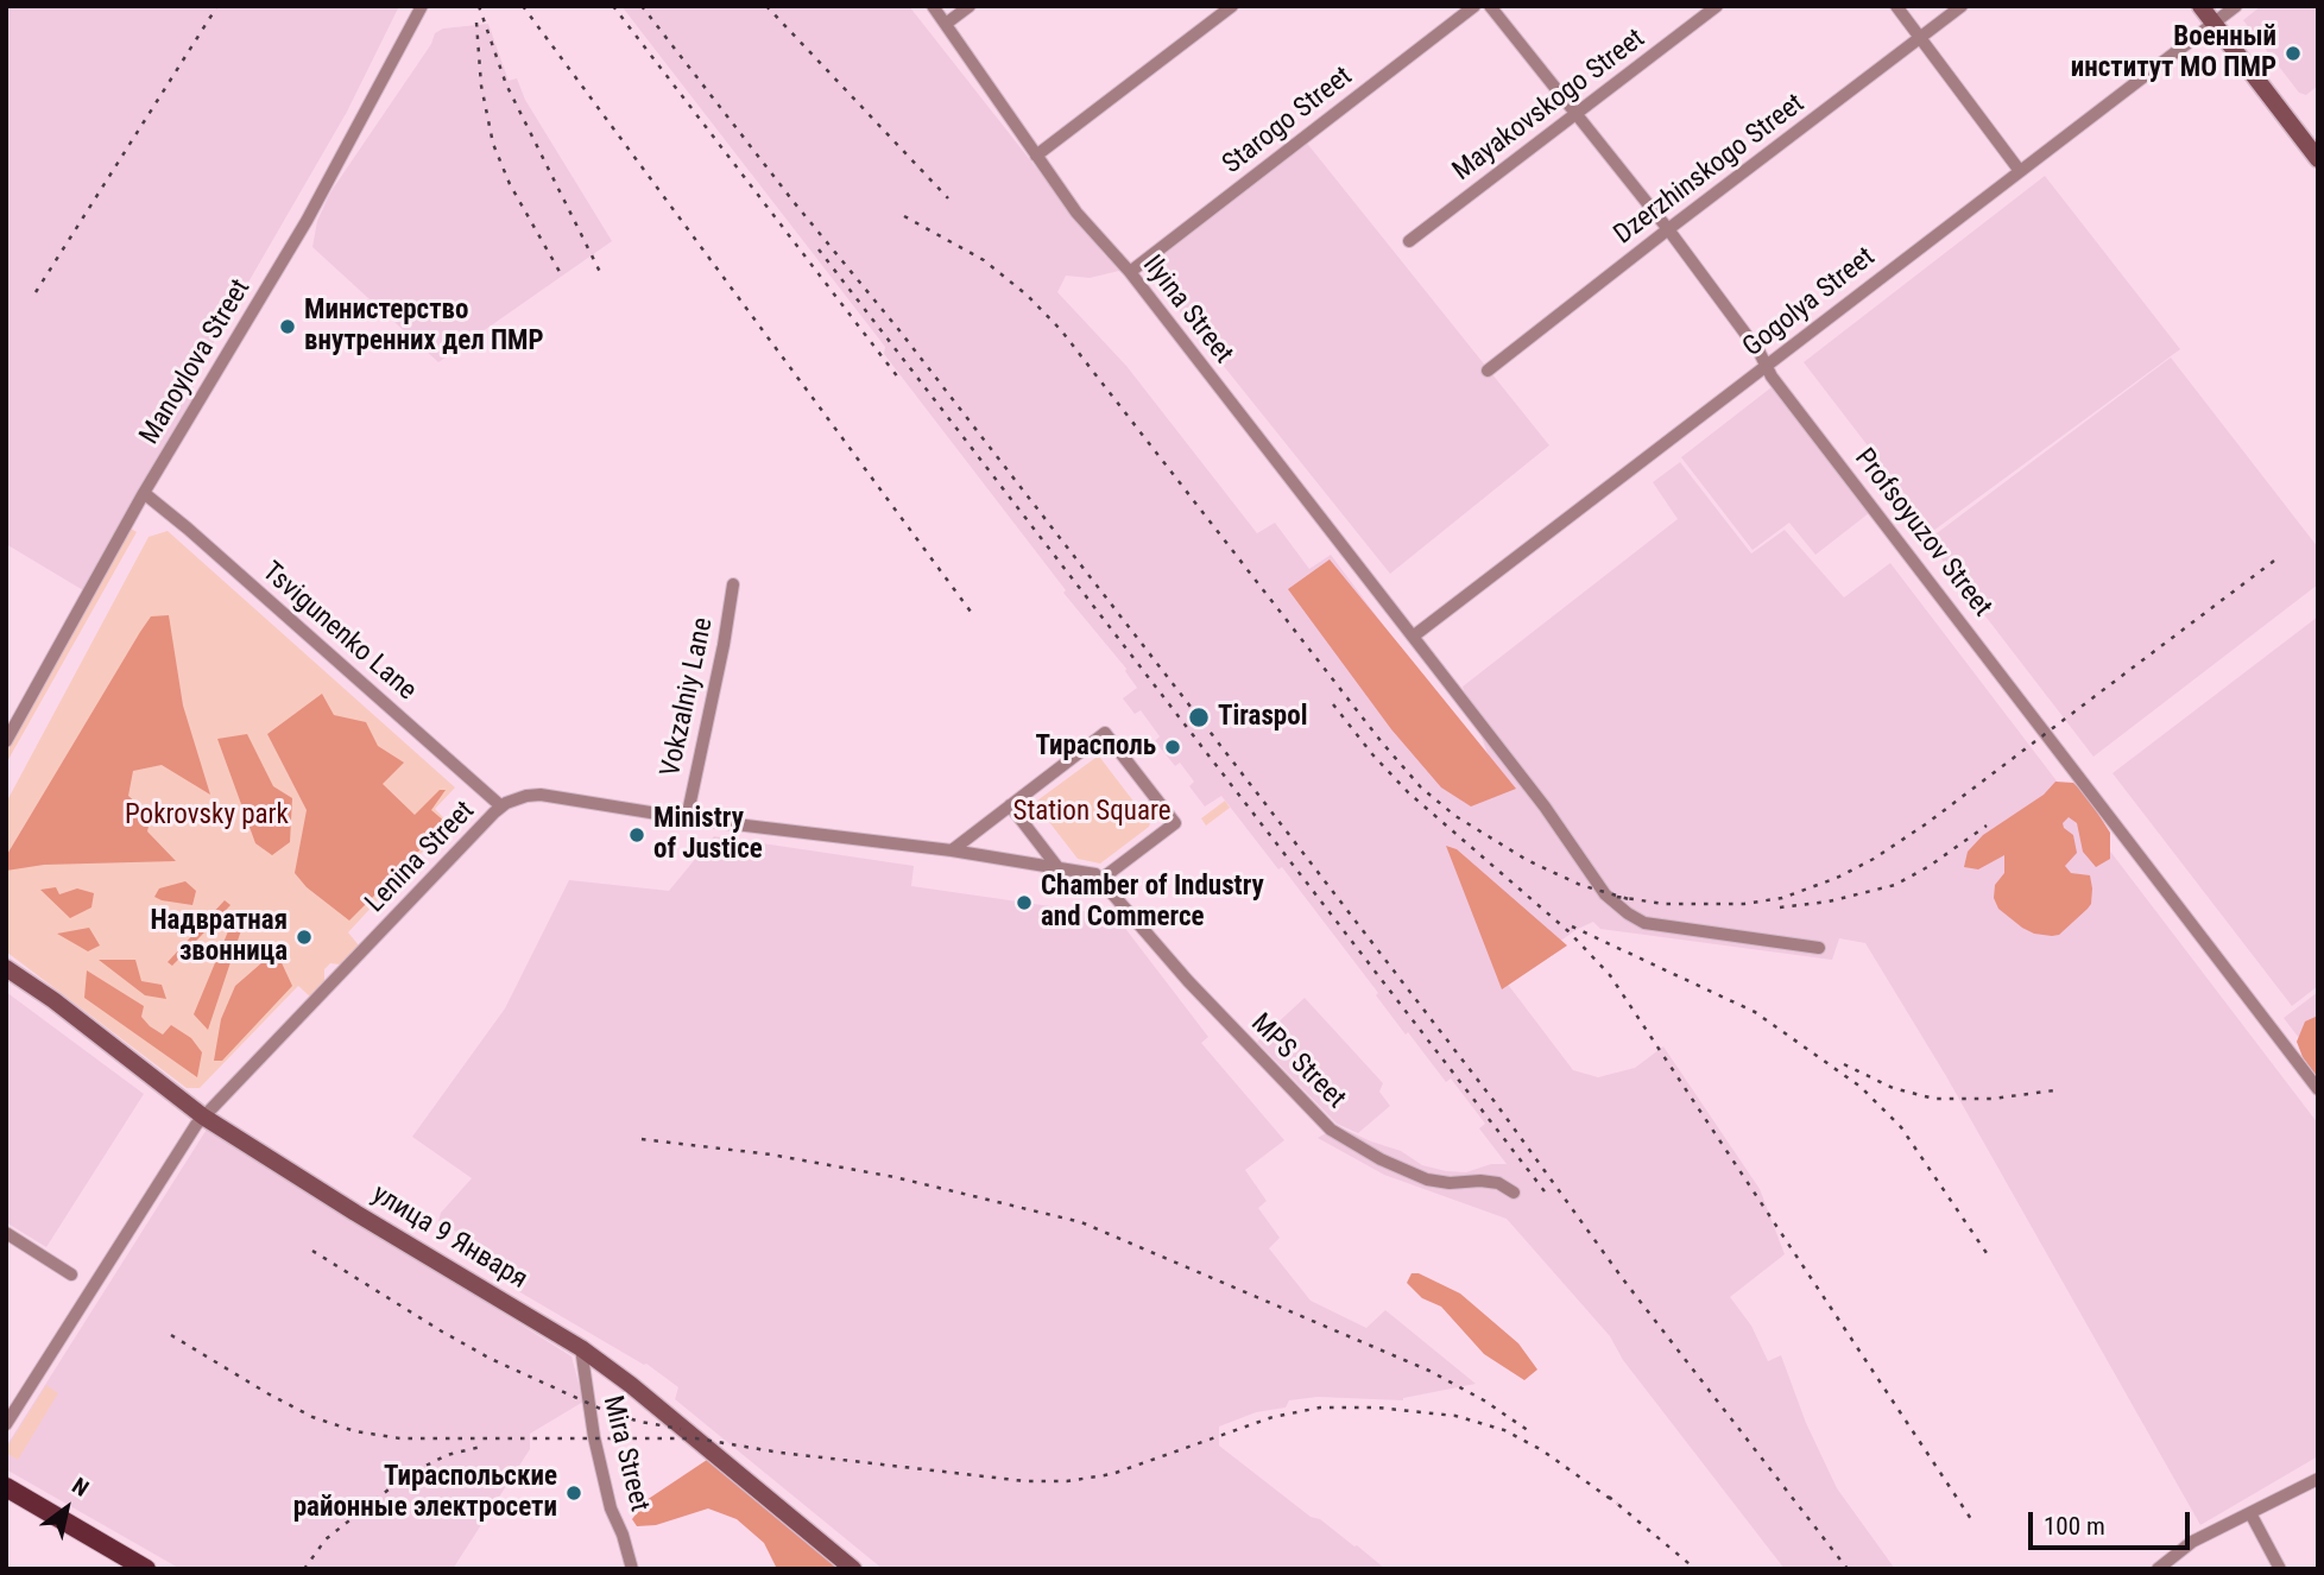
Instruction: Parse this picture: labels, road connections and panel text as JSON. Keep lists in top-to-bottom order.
{
  "streets": {
    "street": [
      "Mayakovskogo Street",
      "Starogo Street",
      "Dzerzhinskogo Street",
      "Gogolya Street",
      "Ilyina Street",
      "Manoylova Street",
      "Profsoyuzov Street",
      "Tsvigunenko Lane",
      "Vokzalniy Lane",
      "Lenina Street",
      "MPS Street",
      "улица 9 Января",
      "Mira Street"
    ]
  },
  "crossings": [
    ["Mayakovskogo Street", "Profsoyuzov Street"],
    ["Starogo Street", "Ilyina Street"],
    ["Dzerzhinskogo Street", "Profsoyuzov Street"],
    ["Gogolya Street", "Ilyina Street"],
    ["Gogolya Street", "Profsoyuzov Street"],
    ["Manoylova Street", "Tsvigunenko Lane"],
    ["Tsvigunenko Lane", "Lenina Street"],
    ["Vokzalniy Lane", "Lenina Street"],
    ["Lenina Street", "MPS Street"],
    ["Lenina Street", "улица 9 Января"],
    ["улица 9 Января", "Mira Street"]
  ],
  "parks": ["Station Square", "Pokrovsky park"],
  "places": [
    "Военный институт МО ПМР",
    "Министерство внутренних дел ПМР",
    "Tiraspol",
    "Тирасполь",
    "Ministry of Justice",
    "Chamber of Industry and Commerce",
    "Надвратная звонница",
    "Тираспольские районные электросети"
  ],
  "scale_bar": "100 m",
  "north": "top right"
}
